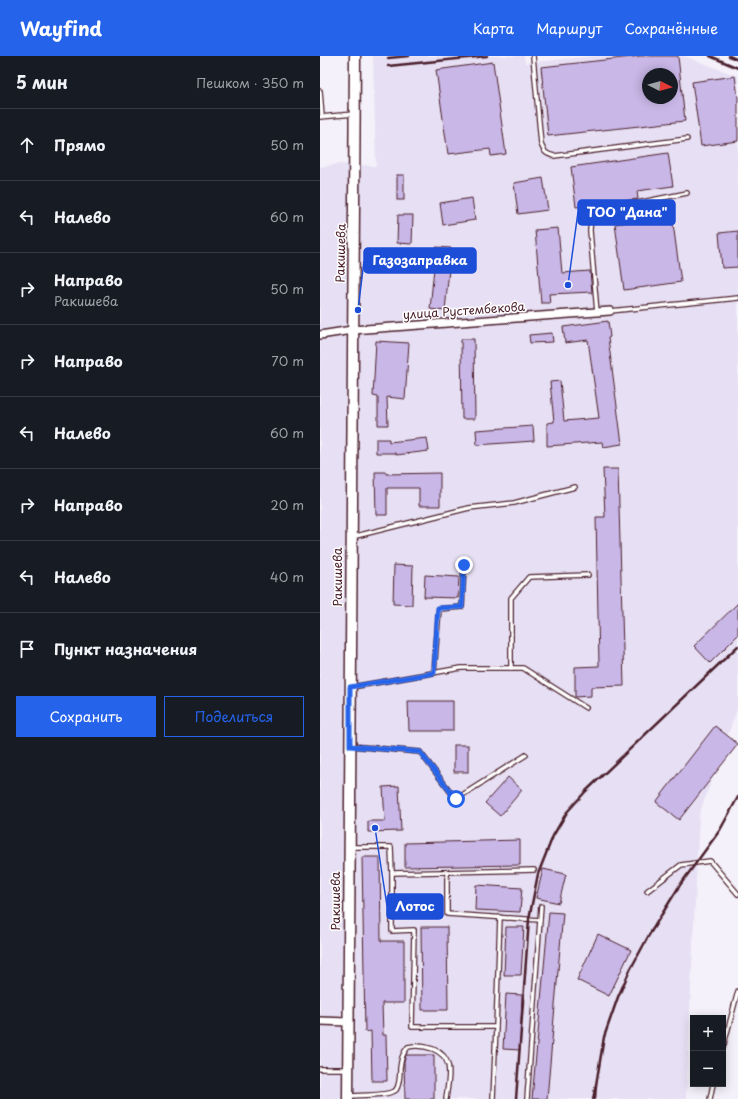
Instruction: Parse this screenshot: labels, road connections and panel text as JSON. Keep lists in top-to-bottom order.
{
  "streets": {
    "street": ["Ракишева", "улица Рустембекова"]
  },
  "crossings": [
    ["Ракишева", "улица Рустембекова"]
  ],
  "places": ["ТОО \"Дана\"", "Газозаправка", "Лотос"],
  "north": "right",
  "page": {
    "header": "Wayfind",
    "nav": ["Карта", "Маршрут", "Сохранённые"],
    "heading": ["5 мин", "Пешком · 350 m"],
    "list": [
      ["Прямо", "50 m"],
      ["Налево", "60 m"],
      ["Направо", "Ракишева", "50 m"],
      ["Направо", "70 m"],
      ["Налево", "60 m"],
      ["Направо", "20 m"],
      ["Налево", "40 m"],
      "Пункт назначения"
    ],
    "buttons": ["Сохранить", "Поделиться"],
    "map_buttons": ["+", "−"]
  }
}
